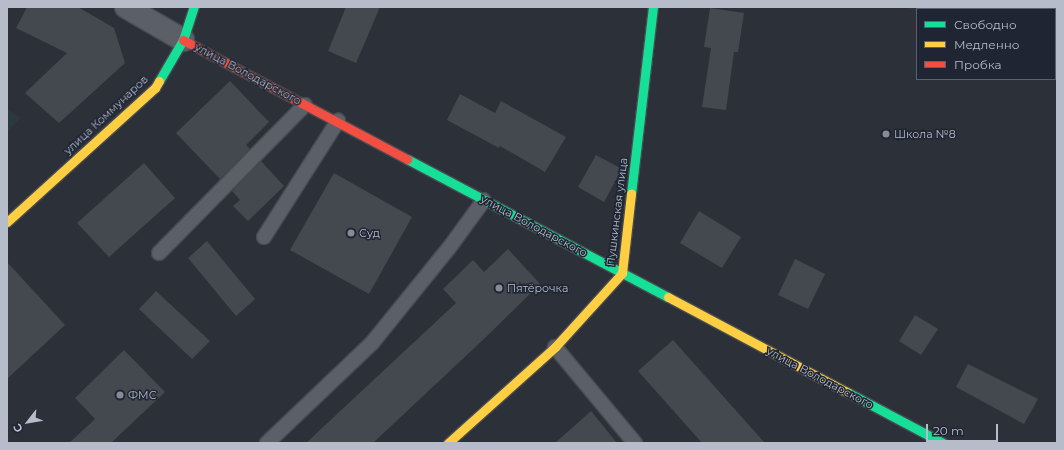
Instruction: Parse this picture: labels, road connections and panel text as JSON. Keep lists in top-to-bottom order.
{
  "streets": {
    "main road": ["улица Володарского", "улица Коммунаров", "Пушкинская улица"]
  },
  "crossings": [
    ["улица Володарского", "улица Коммунаров"],
    ["улица Володарского", "Пушкинская улица"]
  ],
  "places": [
    "Школа №8",
    "Суд",
    "Пятёрочка",
    "ФМС"
  ],
  "legend": ["Свободно", "Медленно", "Пробка"],
  "scale_bar": "20 m",
  "north": "bottom left"
}
